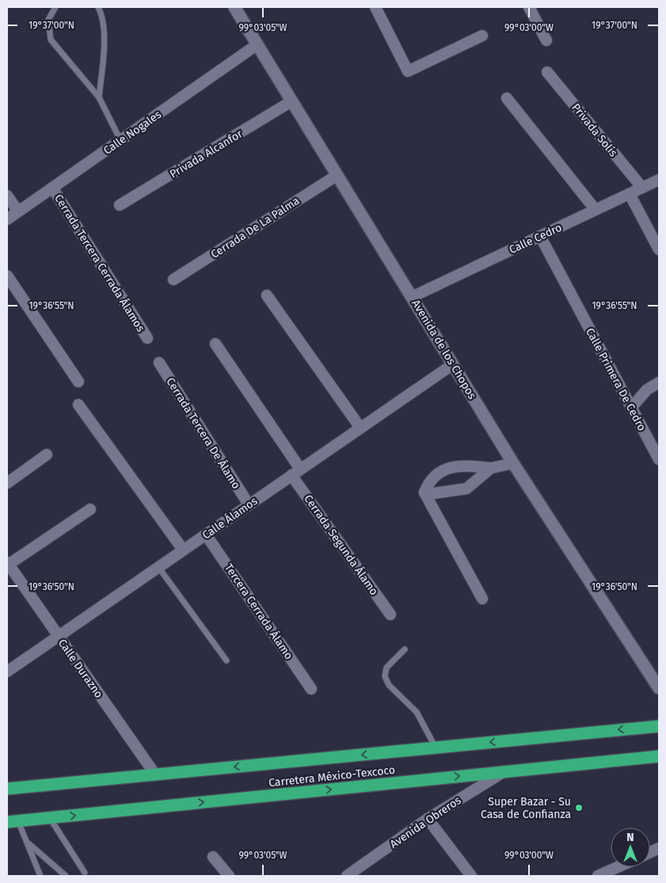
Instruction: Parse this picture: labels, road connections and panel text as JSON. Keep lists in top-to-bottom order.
{
  "streets": {
    "highway": ["Carretera México-Texcoco"],
    "street": [
      "Privada Solís",
      "Calle Nogales",
      "Privada Alcanfor",
      "Cerrada De La Palma",
      "Calle Cedro",
      "Cerrada Tercera Cerrada Álamos",
      "Avenida de los Chopos",
      "Calle Primera De Cedro",
      "Cerrada Tercera De Álamo",
      "Calle Álamos",
      "Cerrada Segunda Álamo",
      "Tercera Cerrada Álamo",
      "Calle Durazno",
      "Avenida Obreros"
    ]
  },
  "crossings": [
    ["Privada Solís", "Calle Cedro"],
    ["Calle Nogales", "Cerrada Tercera Cerrada Álamos"],
    ["Calle Nogales", "Avenida de los Chopos"],
    ["Privada Alcanfor", "Avenida de los Chopos"],
    ["Cerrada De La Palma", "Avenida de los Chopos"],
    ["Calle Cedro", "Avenida de los Chopos"],
    ["Calle Cedro", "Calle Primera De Cedro"],
    ["Avenida de los Chopos", "Calle Álamos"],
    ["Cerrada Tercera De Álamo", "Calle Álamos"],
    ["Calle Álamos", "Cerrada Segunda Álamo"],
    ["Calle Álamos", "Tercera Cerrada Álamo"],
    ["Calle Álamos", "Calle Durazno"],
    ["Calle Durazno", "Carretera México-Texcoco"],
    ["Carretera México-Texcoco", "Avenida Obreros"]
  ],
  "places": ["Super Bazar - Su Casa de Confianza"],
  "north": "top",
  "coordinates": [
    "19°37'00\"N",
    "99°03'05\"W",
    "99°03'00\"W",
    "19°36'55\"N",
    "19°36'50\"N"
  ]
}
